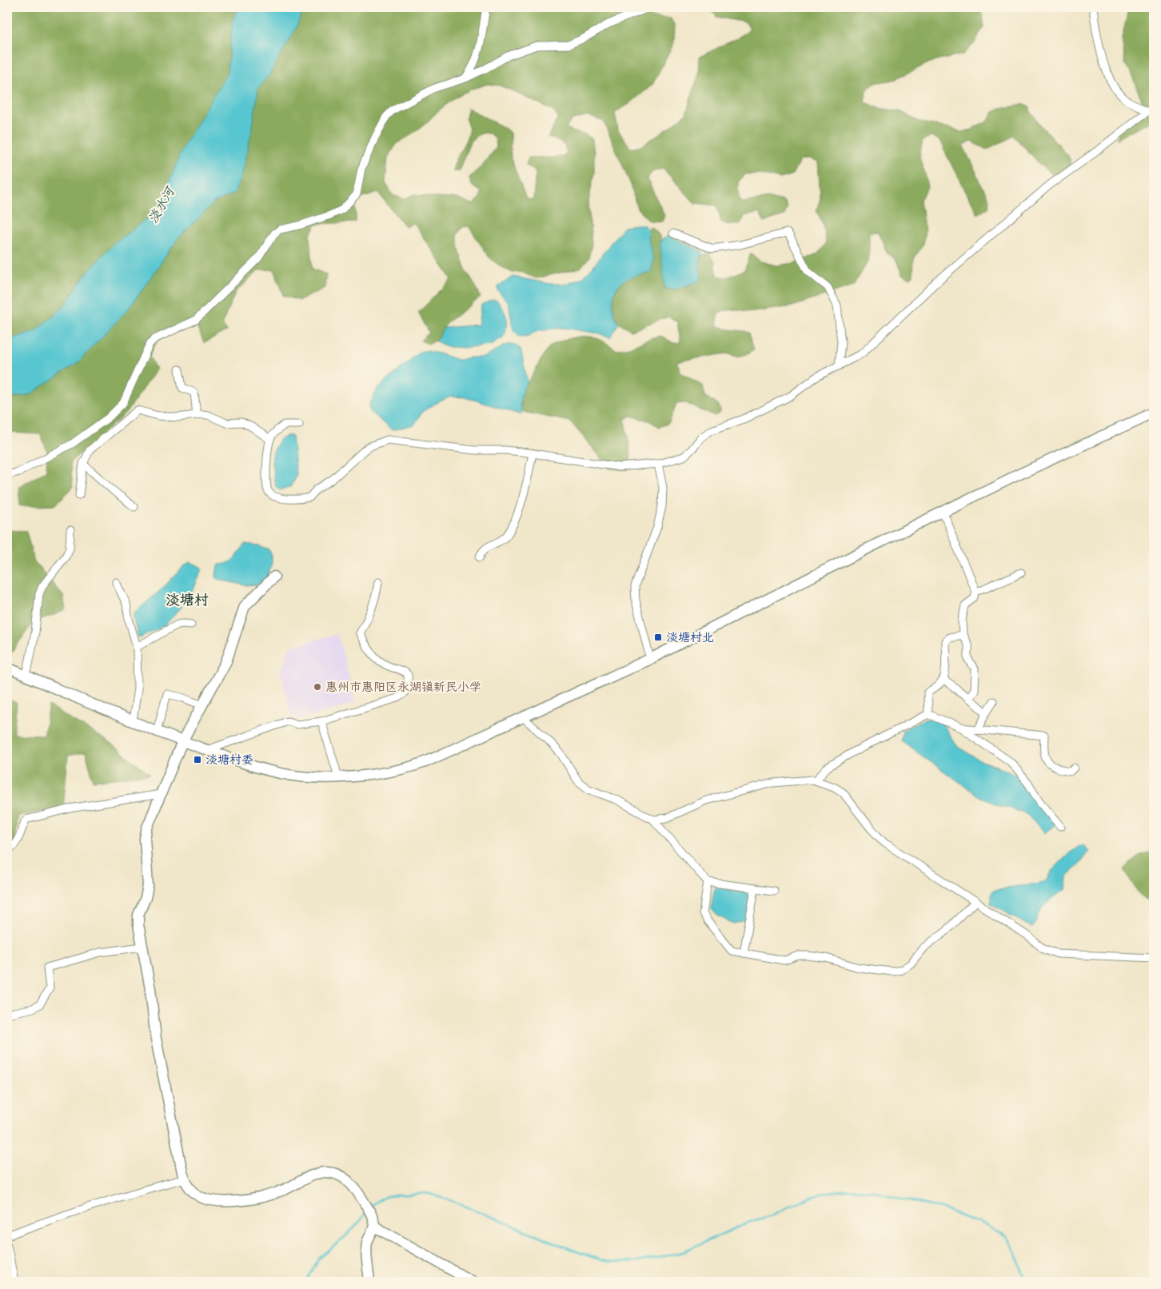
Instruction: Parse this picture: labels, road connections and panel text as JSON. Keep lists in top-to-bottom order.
{
  "districts": ["淡塘村"],
  "water": ["淡水河"],
  "places": {
    "transit": ["淡塘村北", "淡塘村委"],
    "other": ["惠州市惠阳区永湖镇新民小学"]
  }
}
